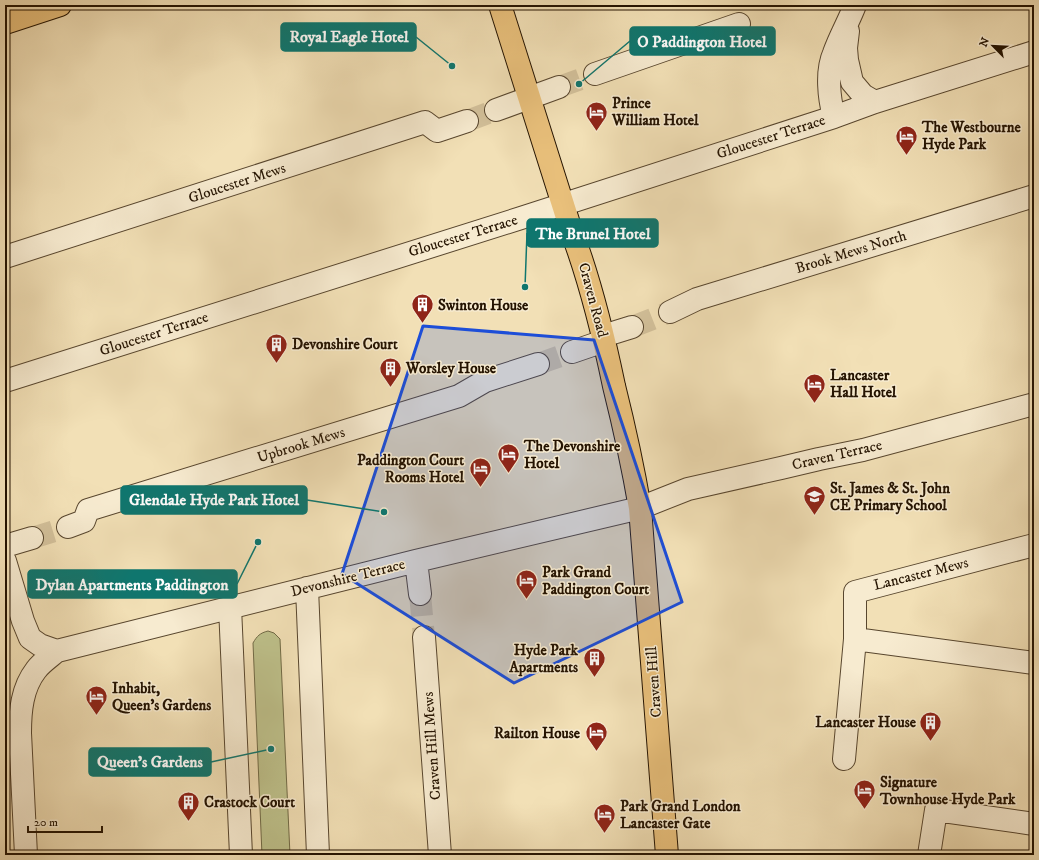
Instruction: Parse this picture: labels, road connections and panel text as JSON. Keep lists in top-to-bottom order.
{
  "streets": {
    "main road": ["Craven Road", "Craven Hill"],
    "street": [
      "Gloucester Terrace",
      "Gloucester Mews",
      "Brook Mews North",
      "Upbrook Mews",
      "Craven Terrace",
      "Lancaster Mews",
      "Devonshire Terrace",
      "Craven Hill Mews"
    ]
  },
  "crossings": [
    ["Gloucester Terrace", "Craven Road"],
    ["Craven Road", "Craven Terrace"],
    ["Craven Road", "Devonshire Terrace"],
    ["Craven Road", "Craven Hill"],
    ["Craven Terrace", "Devonshire Terrace"],
    ["Craven Terrace", "Craven Hill"],
    ["Devonshire Terrace", "Craven Hill"]
  ],
  "places": {
    "other": [
      "Royal Eagle Hotel",
      "O Paddington Hotel",
      "The Brunel Hotel",
      "Glendale Hyde Park Hotel",
      "Dylan Apartments Paddington",
      "Queen's Gardens"
    ],
    "hotel": [
      "Prince William Hotel",
      "The Westbourne Hyde Park",
      "Lancaster Hall Hotel",
      "The Devonshire Hotel",
      "Paddington Court Rooms Hotel",
      "Park Grand Paddington Court",
      "Inhabit, Queen's Gardens",
      "Railton House",
      "Signature Townhouse Hyde Park",
      "Park Grand London Lancaster Gate"
    ],
    "building": [
      "Swinton House",
      "Devonshire Court",
      "Worsley House",
      "Hyde Park Apartments",
      "Lancaster House",
      "Crastock Court"
    ],
    "school or university": ["St. James & St. John CE Primary School"]
  },
  "scale_bar": "20 m",
  "north": "top left"
}
